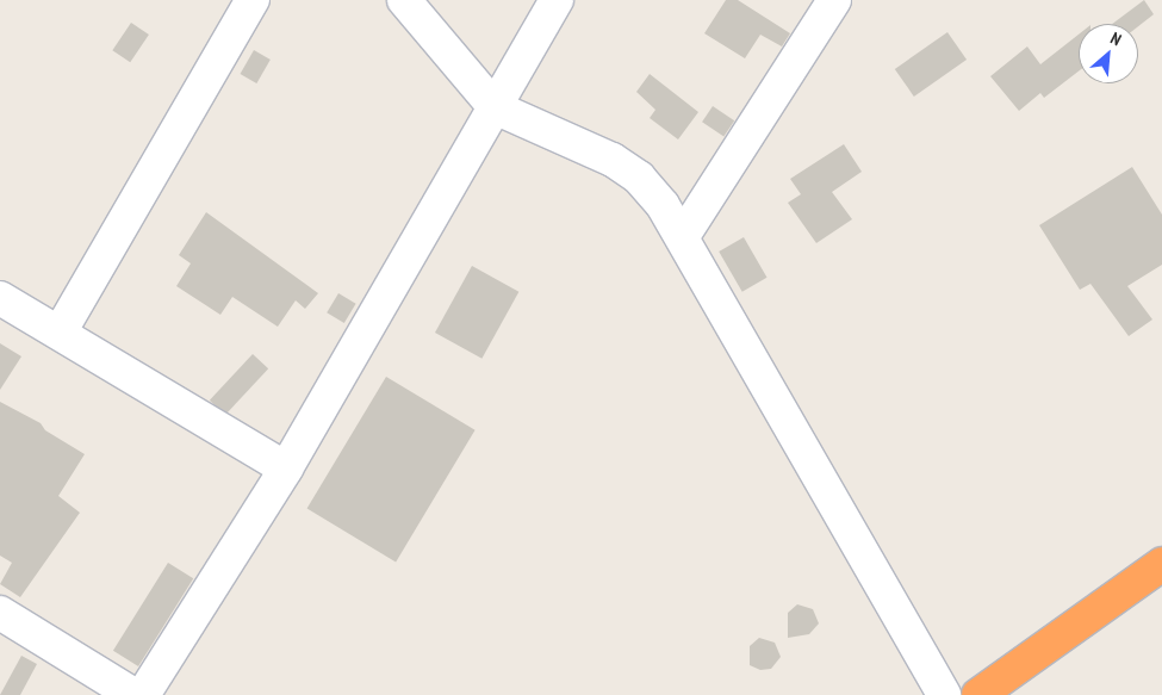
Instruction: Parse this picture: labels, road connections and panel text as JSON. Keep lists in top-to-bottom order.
{
  "north": "top right"
}
